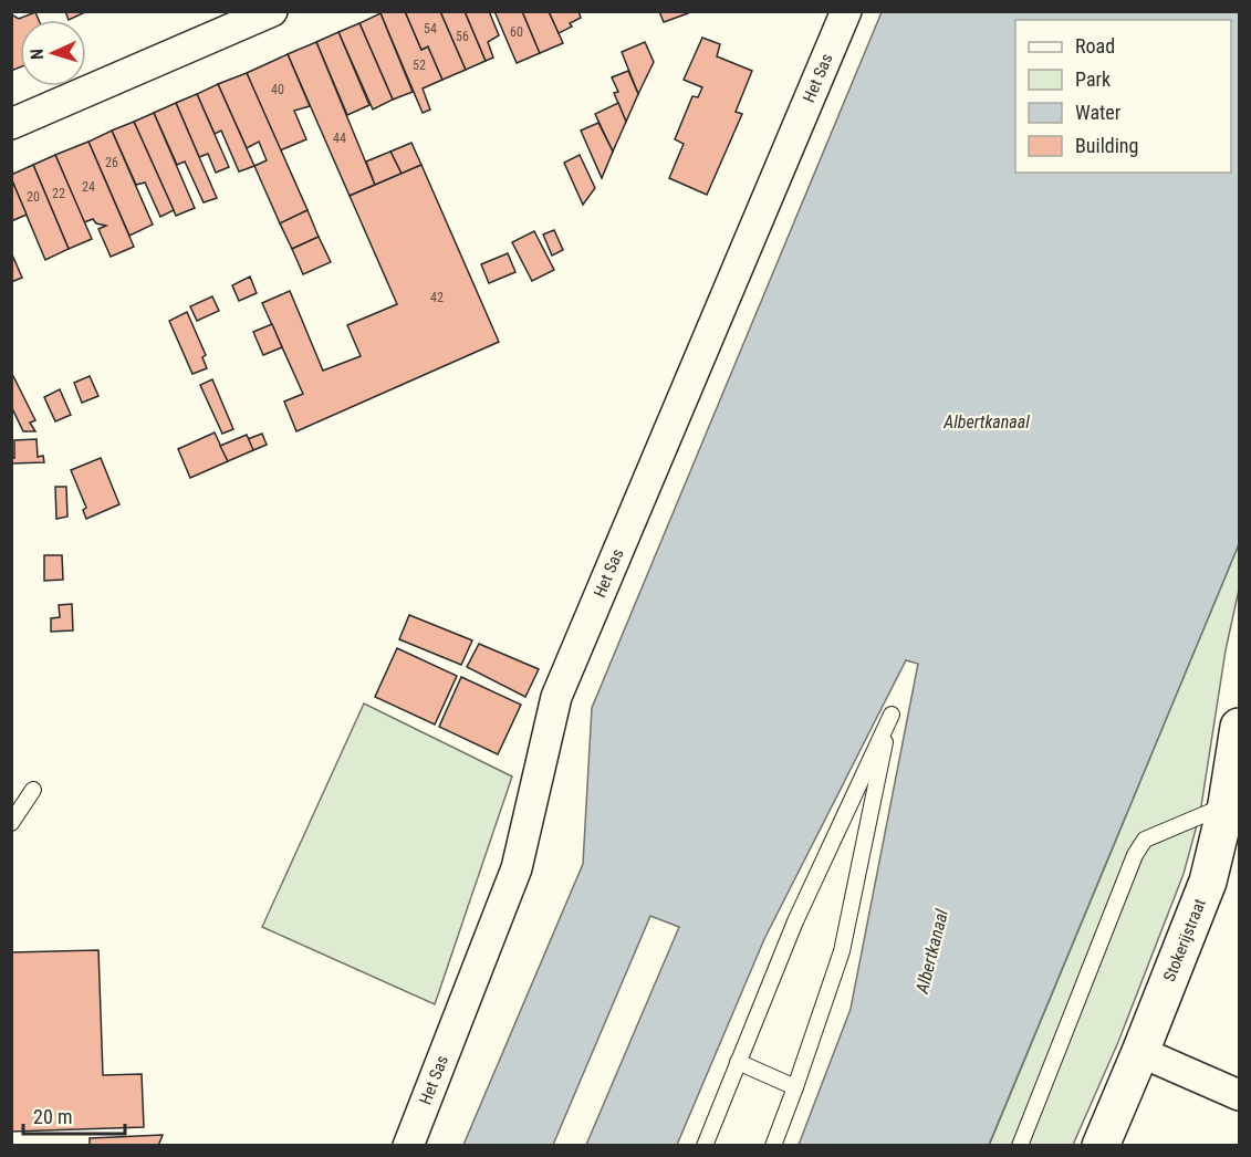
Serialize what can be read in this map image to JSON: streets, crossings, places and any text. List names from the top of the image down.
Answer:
{
  "streets": {
    "street": ["Het Sas", "Stokerijstraat"]
  },
  "water": ["Albertkanaal"],
  "house_numbers": [
    "54",
    "60",
    "56",
    "52",
    "40",
    "44",
    "26",
    "24",
    "22",
    "20",
    "42"
  ],
  "legend": [
    "Road",
    "Park",
    "Water",
    "Building"
  ],
  "scale_bar": "20 m",
  "north": "left"
}
